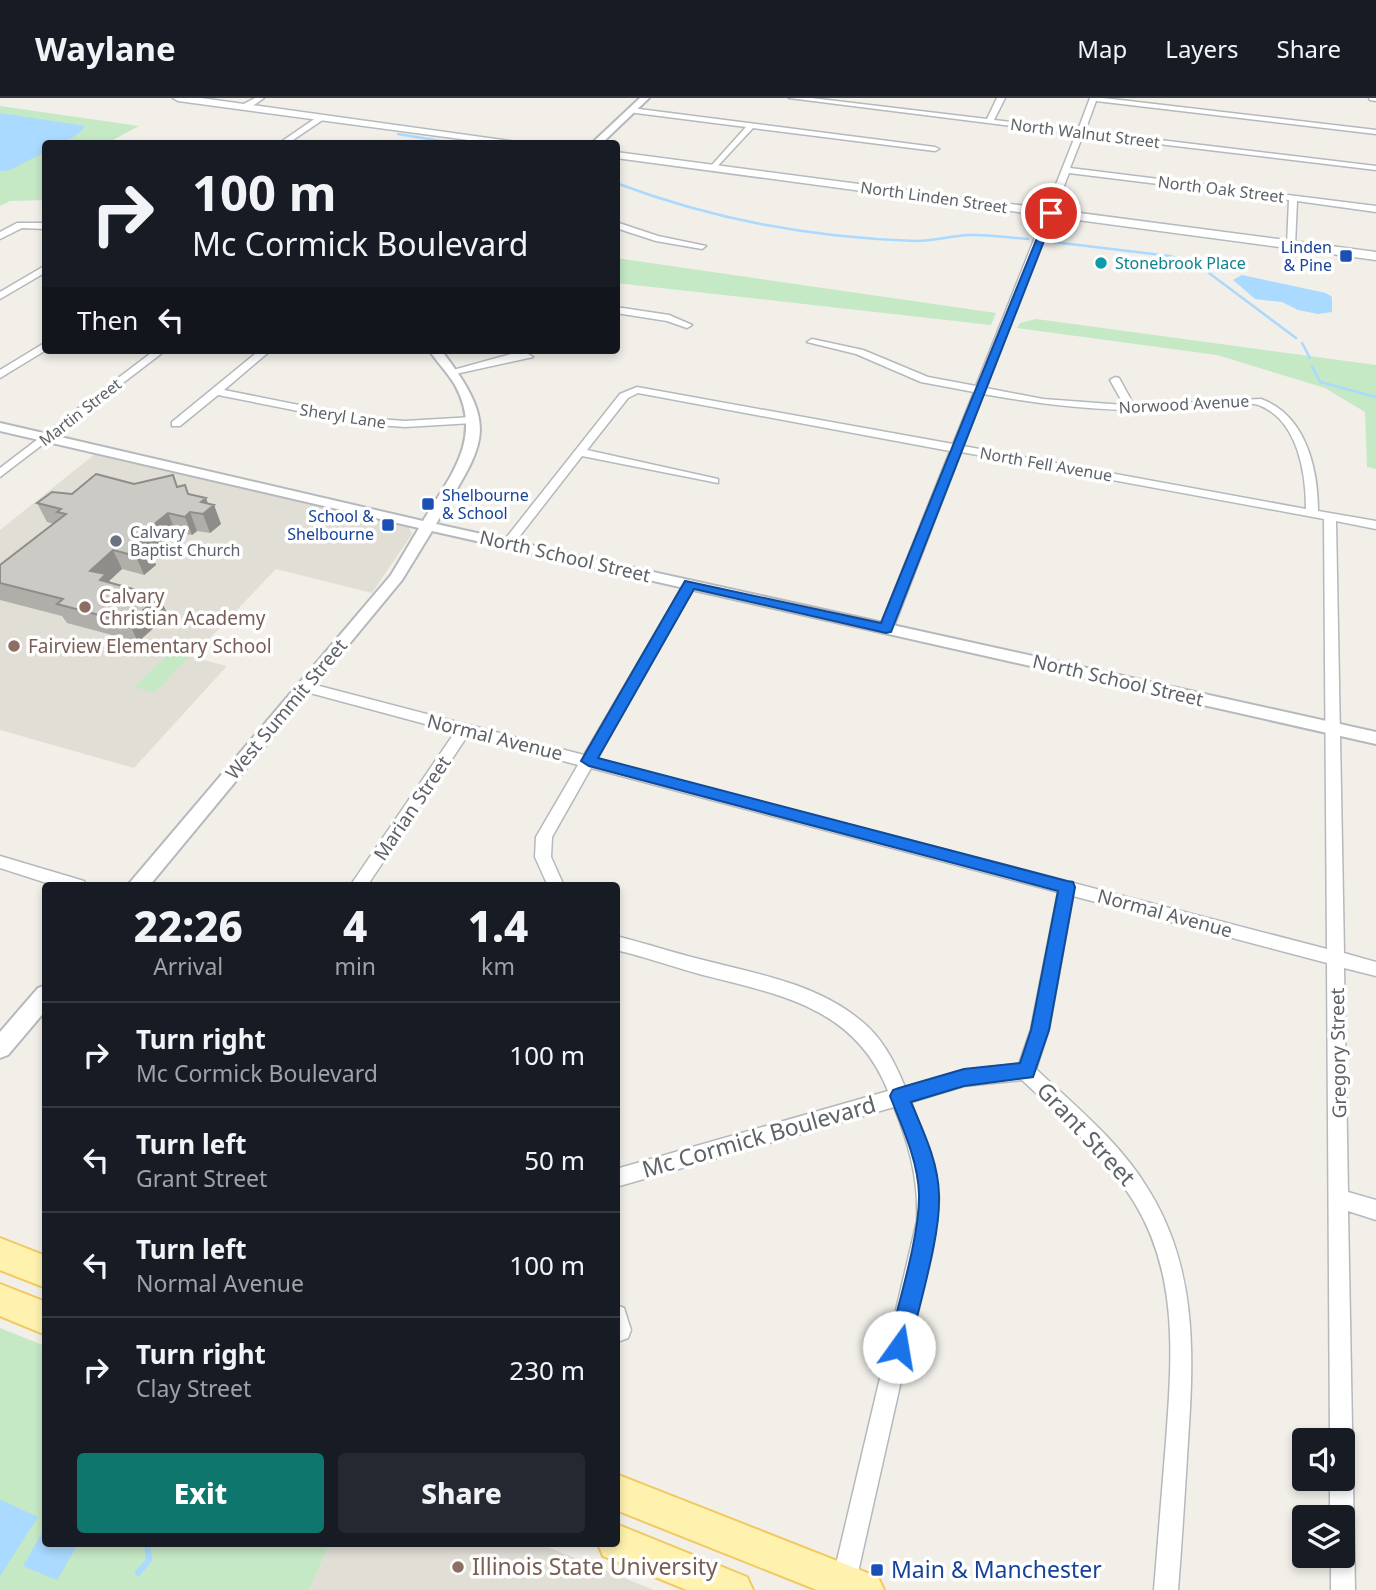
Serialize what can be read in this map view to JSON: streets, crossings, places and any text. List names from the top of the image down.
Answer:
{
  "streets": {
    "main road": ["North Linden Street"],
    "street": [
      "North Walnut Street",
      "North Oak Street",
      "Norwood Avenue",
      "Martin Street",
      "Sheryl Lane",
      "North Fell Avenue",
      "North School Street",
      "West Summit Street",
      "Normal Avenue",
      "Marian Street",
      "Gregory Street",
      "Grant Street",
      "Mc Cormick Boulevard"
    ]
  },
  "crossings": [
    ["Norwood Avenue", "North Fell Avenue"],
    ["Martin Street", "North School Street"],
    ["Sheryl Lane", "West Summit Street"],
    ["North Fell Avenue", "Gregory Street"],
    ["North School Street", "West Summit Street"],
    ["North School Street", "Gregory Street"],
    ["West Summit Street", "Normal Avenue"],
    ["Normal Avenue", "Marian Street"],
    ["Normal Avenue", "Gregory Street"],
    ["Normal Avenue", "Grant Street"],
    ["Grant Street", "Mc Cormick Boulevard"]
  ],
  "places": {
    "transit": [
      "Linden & Pine",
      "Shelbourne & School",
      "School & Shelbourne",
      "Main & Manchester"
    ],
    "other": [
      "Stonebrook Place",
      "Calvary Baptist Church",
      "Calvary Christian Academy",
      "Fairview Elementary School",
      "Illinois State University"
    ]
  },
  "page": {
    "header": "Waylane",
    "nav": ["Map", "Layers", "Share"],
    "turn": ["100 m", "Mc Cormick Boulevard"],
    "then": "Then",
    "eta": [
      "22:26",
      "Arrival",
      "4",
      "min",
      "1.4",
      "km"
    ],
    "list": [
      {
        "name": "Turn right",
        "note": "Mc Cormick Boulevard",
        "value": "100 m"
      },
      {
        "name": "Turn left",
        "note": "Grant Street",
        "value": "50 m"
      },
      {
        "name": "Turn left",
        "note": "Normal Avenue",
        "value": "100 m"
      },
      {
        "name": "Turn right",
        "note": "Clay Street",
        "value": "230 m"
      }
    ],
    "buttons": ["Exit", "Share"]
  }
}
